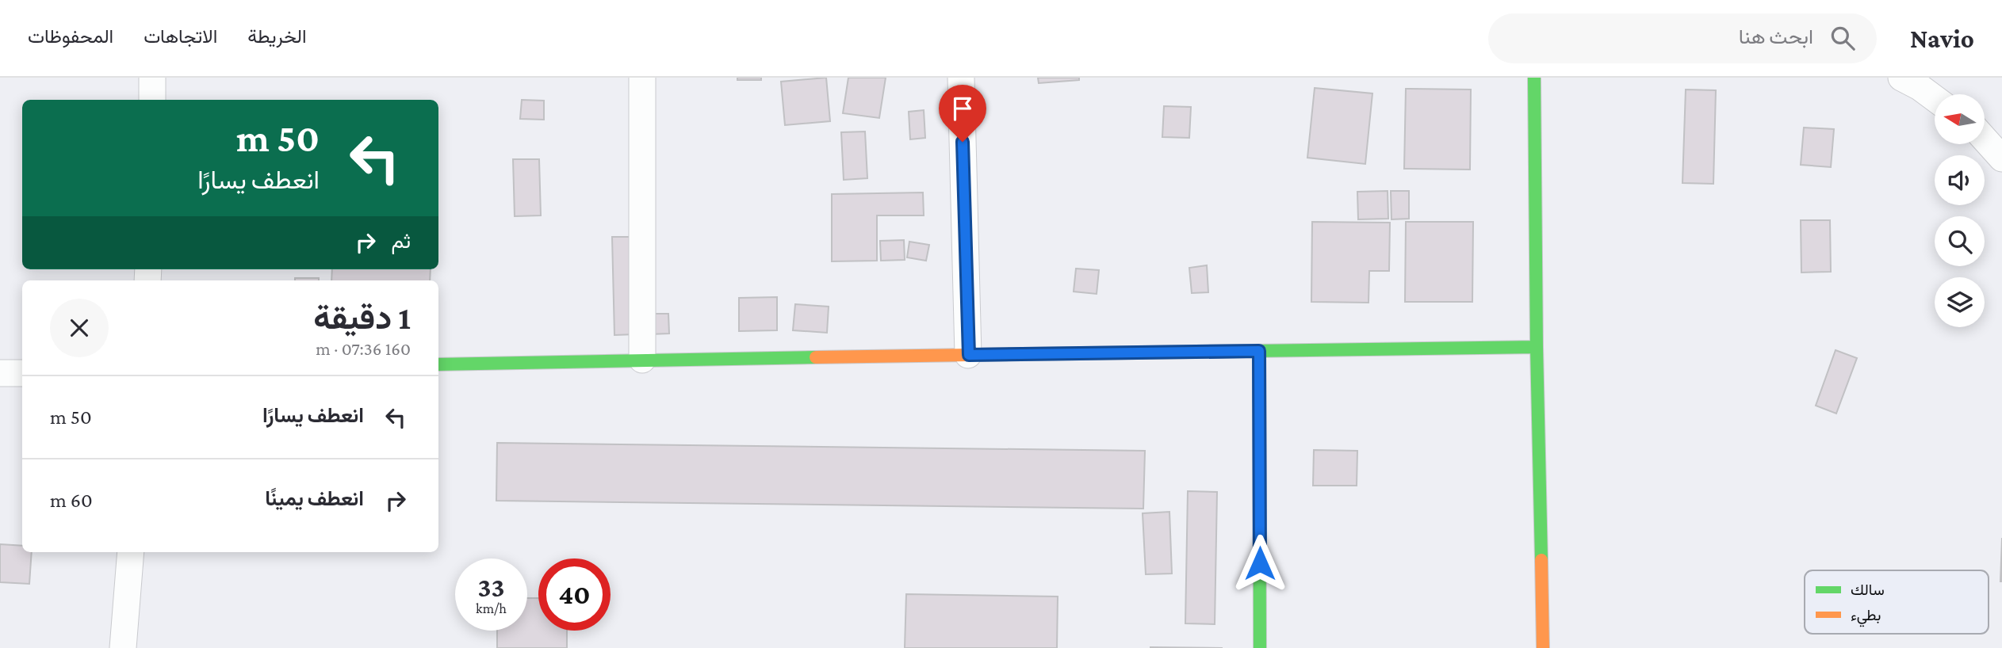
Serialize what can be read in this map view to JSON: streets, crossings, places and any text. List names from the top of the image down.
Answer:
{
  "legend": ["سالك", "بطيء"],
  "north": "left",
  "page": {
    "header": "Navio",
    "search": "ابحث هنا",
    "nav": ["الخريطة", "الاتجاهات", "المحفوظات"],
    "turn": ["50 m", "انعطف يسارًا"],
    "then": "ثم",
    "heading": ["1 دقيقة", "160 m · 07:36"],
    "list": [
      {
        "name": "انعطف يسارًا",
        "value": "50 m"
      },
      {
        "name": "انعطف يمينًا",
        "value": "60 m"
      }
    ],
    "speed": "33 km/h",
    "limit": "40"
  }
}
